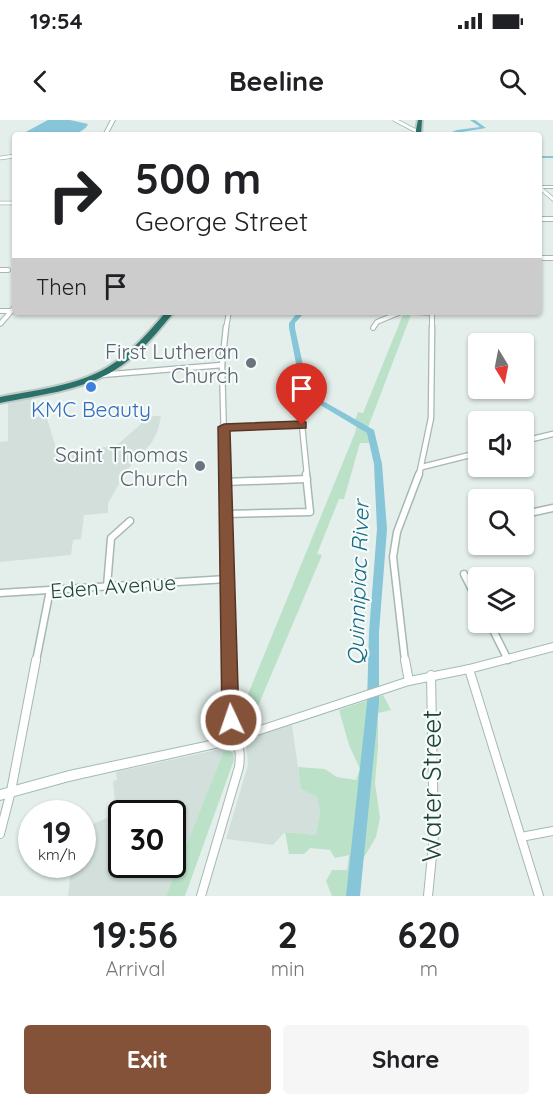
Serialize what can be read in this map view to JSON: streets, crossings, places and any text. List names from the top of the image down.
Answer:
{
  "streets": {
    "street": ["Eden Avenue", "Water Street"]
  },
  "water": ["Quinnipiac River"],
  "places": ["First Lutheran Church", "KMC Beauty", "Saint Thomas Church"],
  "north": "bottom",
  "page": {
    "status": "19:54",
    "header": "Beeline",
    "turn": ["500 m", "George Street"],
    "then": "Then",
    "speed": "19 km/h",
    "limit": "30",
    "eta": [
      "19:56",
      "Arrival",
      "2",
      "min",
      "620",
      "m"
    ],
    "buttons": ["Exit", "Share"]
  }
}
